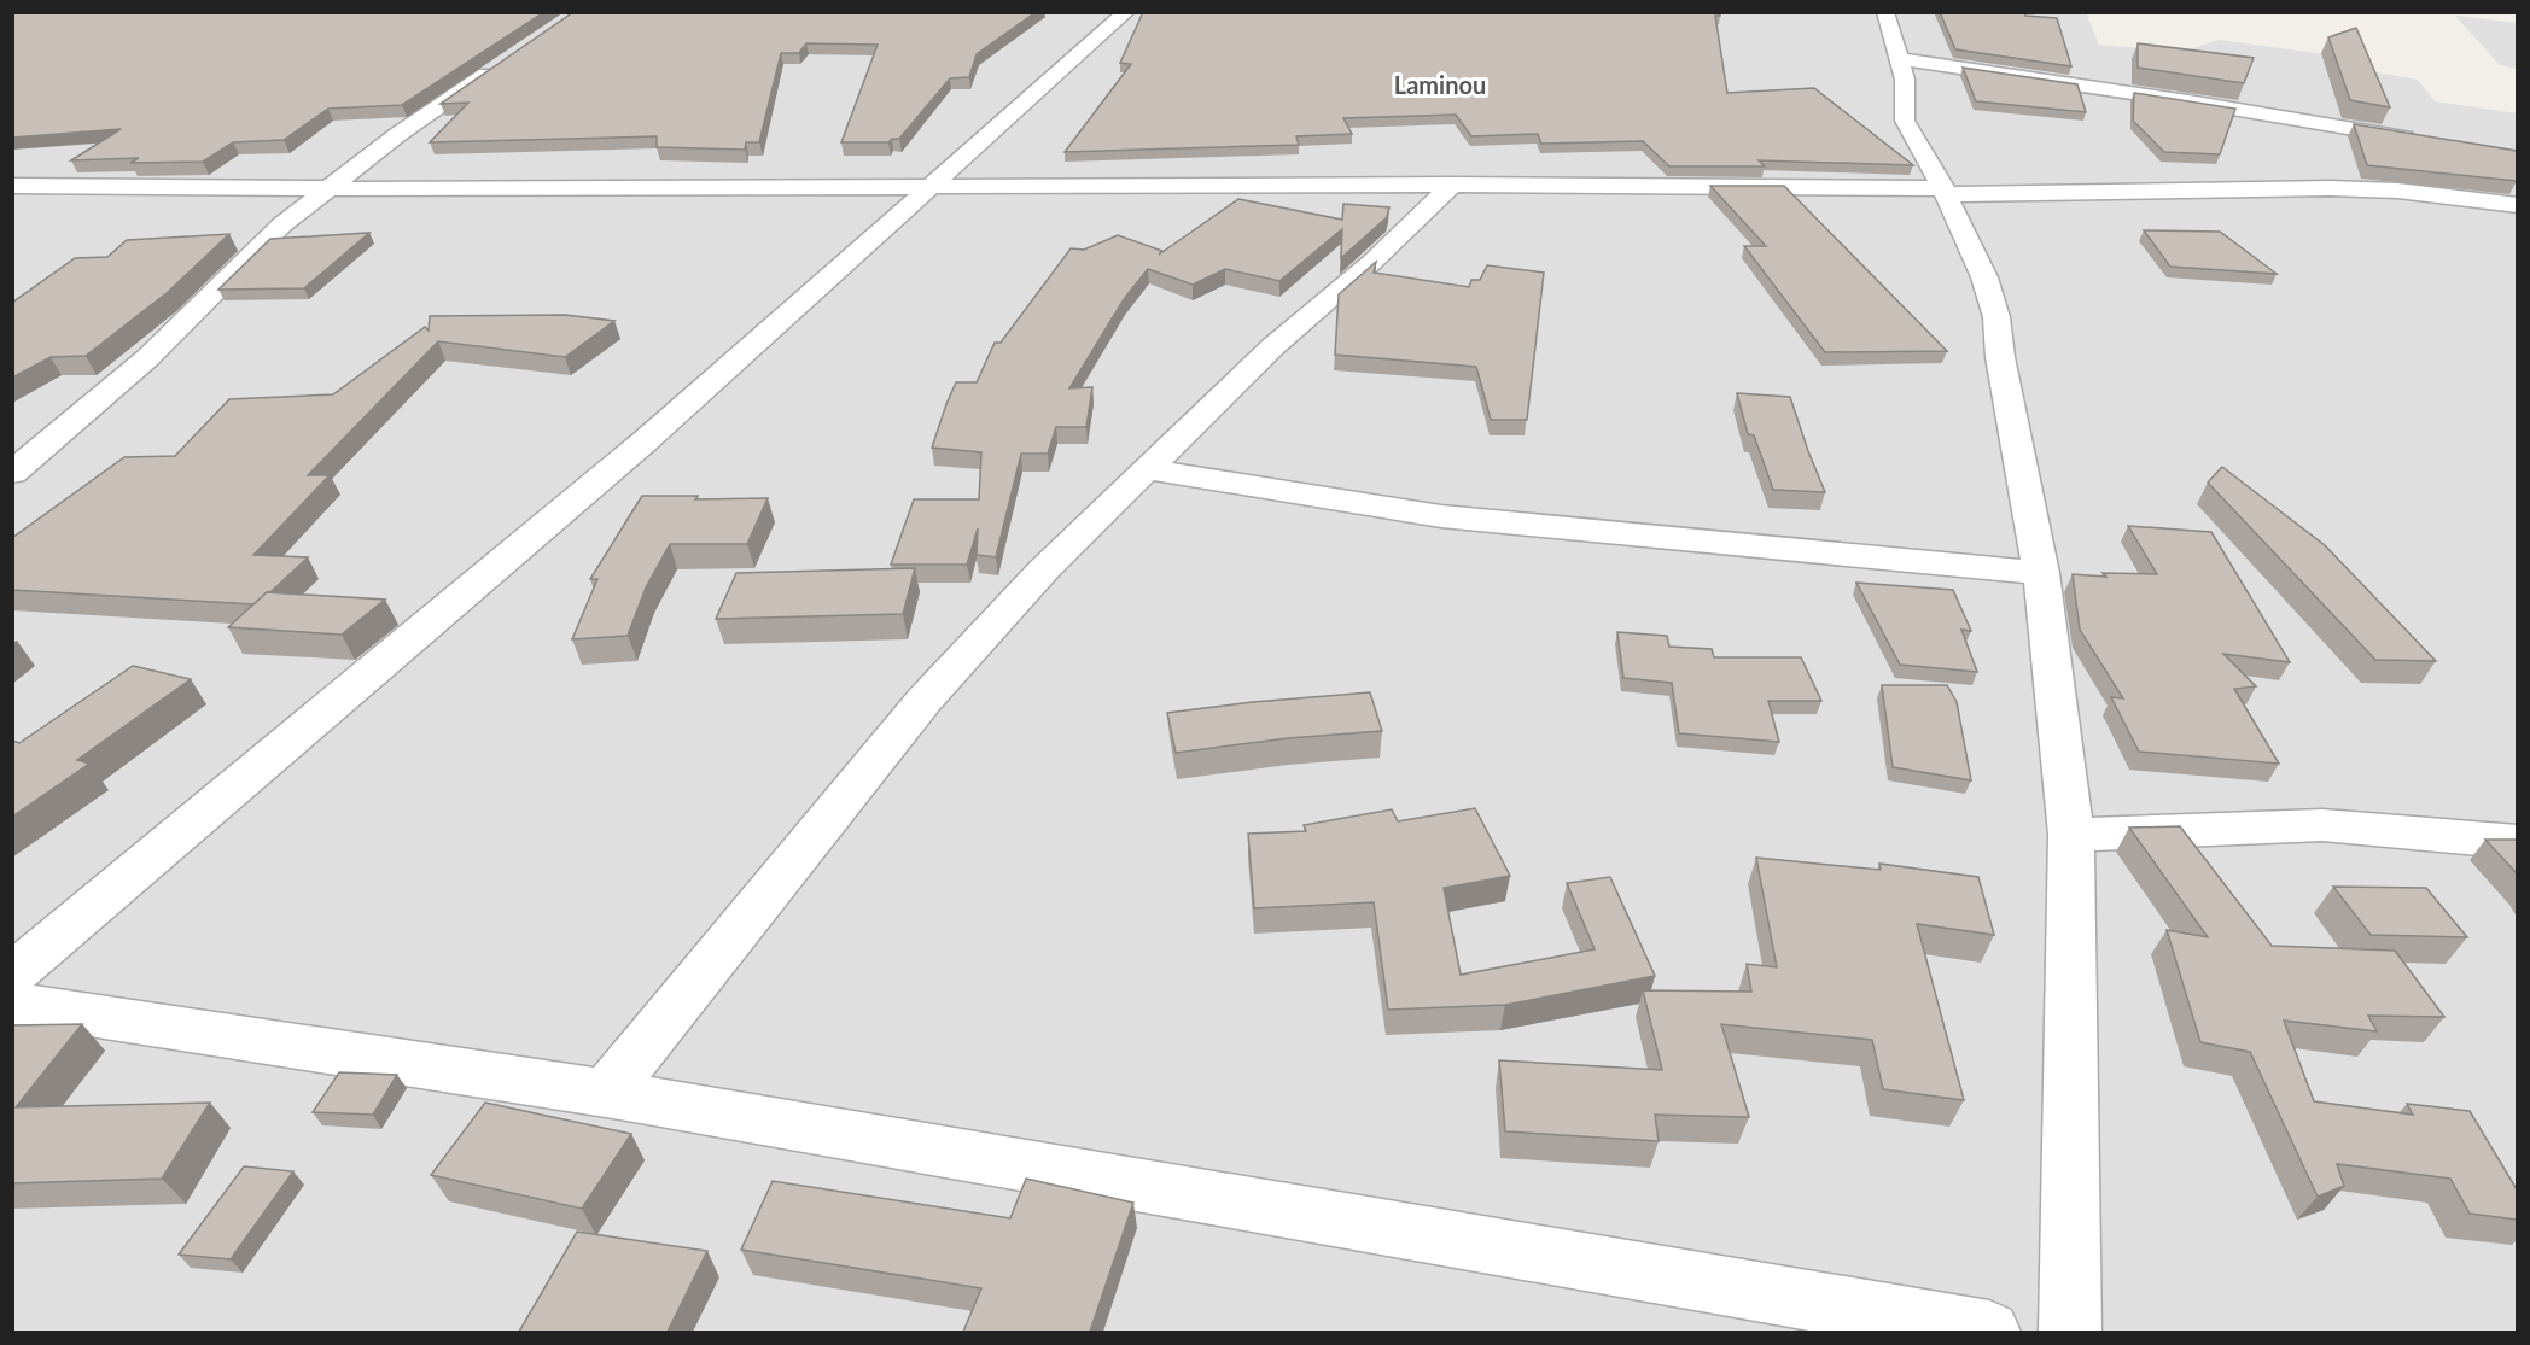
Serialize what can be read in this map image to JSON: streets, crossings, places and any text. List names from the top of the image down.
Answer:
{
  "districts": ["Laminou"]
}
